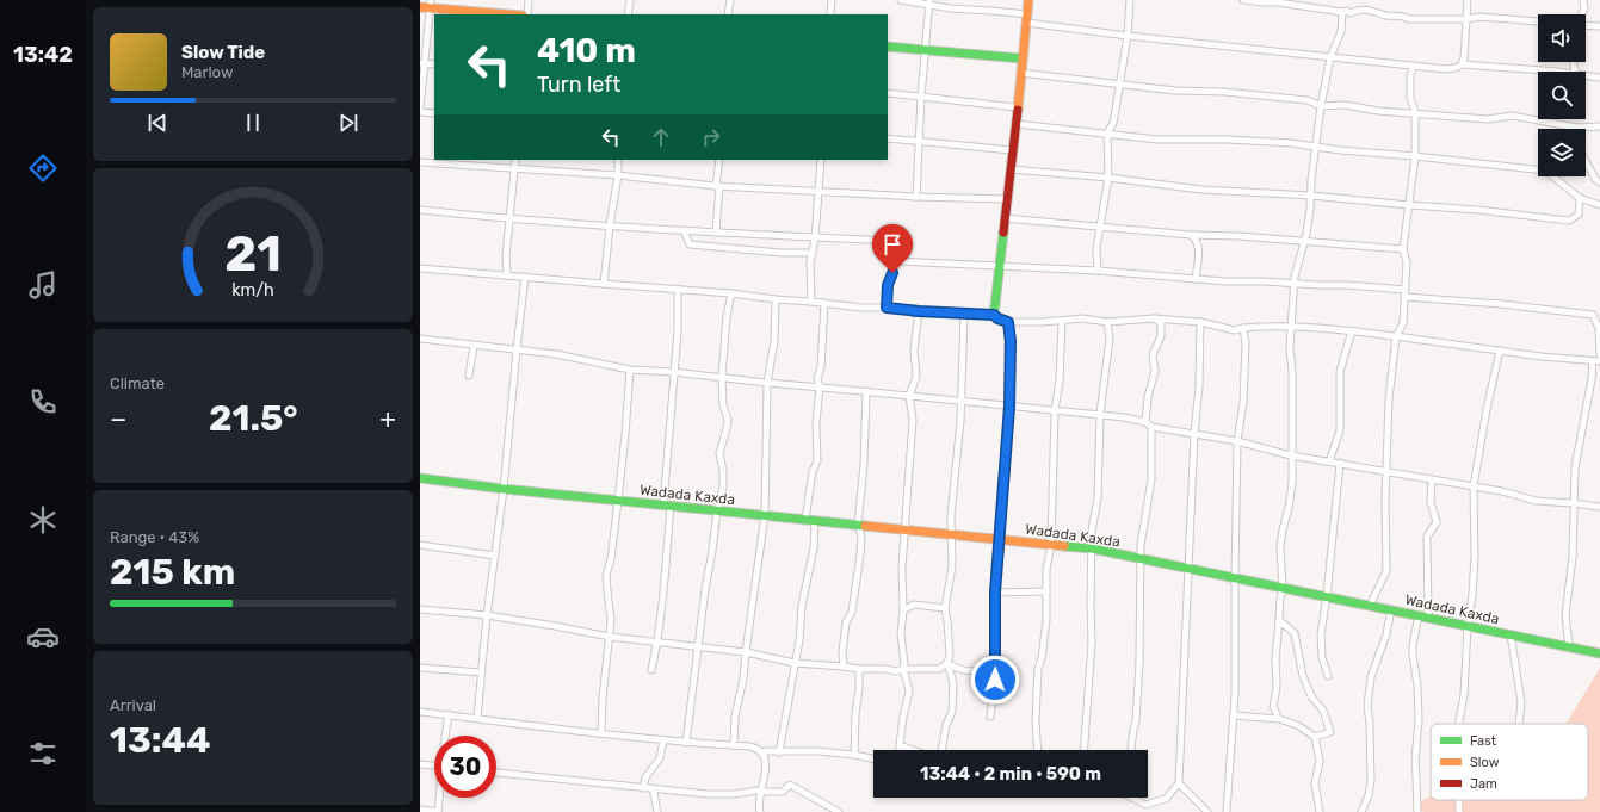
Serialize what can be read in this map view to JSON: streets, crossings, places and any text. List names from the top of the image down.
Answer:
{
  "streets": {
    "street": ["Wadada Kaxda"]
  },
  "legend": ["Fast", "Slow", "Jam"],
  "page": {
    "tabs": "13:42",
    "turn": ["410 m", "Turn left"],
    "song": ["Slow Tide", "Marlow"],
    "tile": [
      "Climate",
      ["Range · 43%", "215 km"],
      ["Arrival", "13:44"]
    ],
    "heat": ["−", "21.5°", "+"],
    "limit": "30",
    "trip": "13:44 · 2 min · 590 m",
    "gauge": ["21", "km/h"]
  }
}
